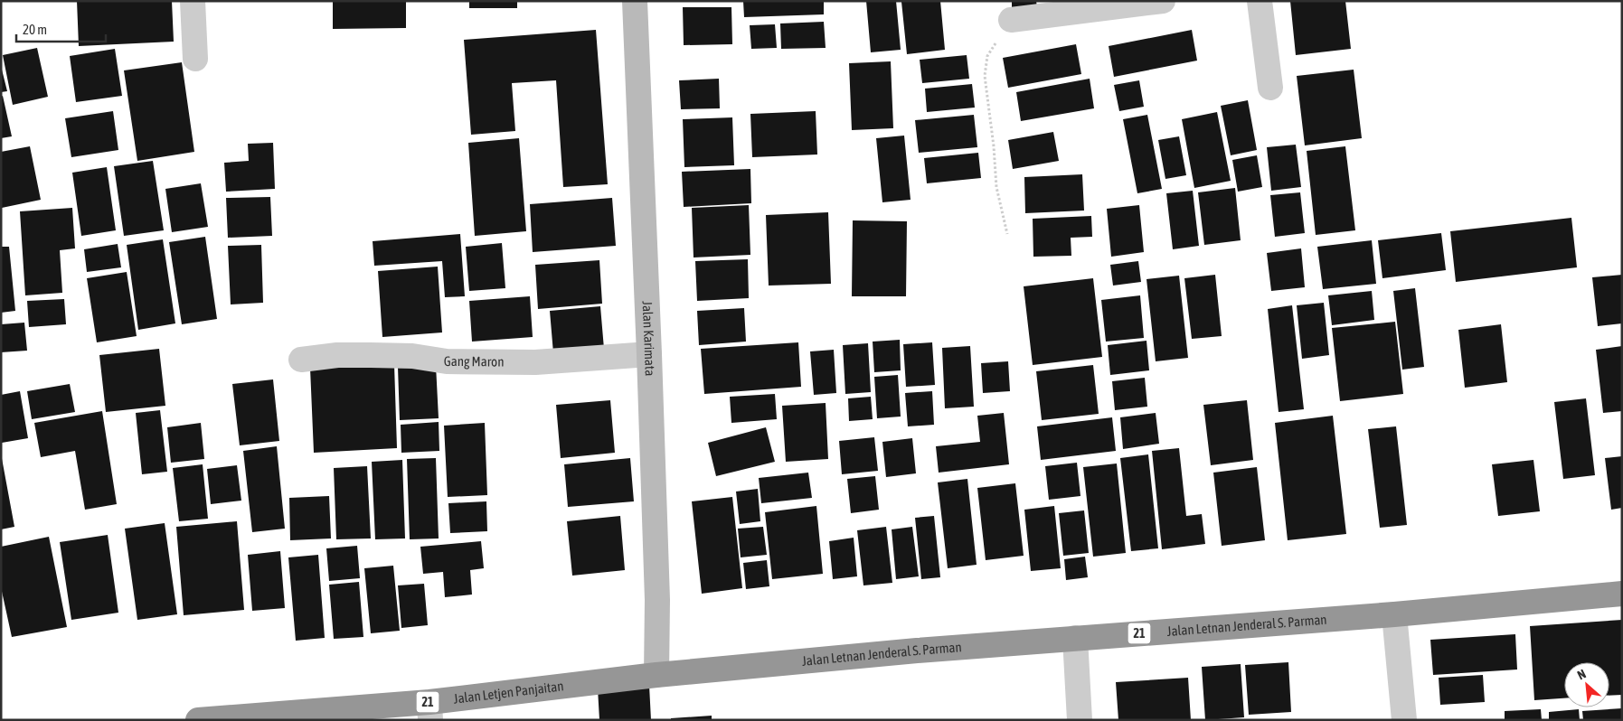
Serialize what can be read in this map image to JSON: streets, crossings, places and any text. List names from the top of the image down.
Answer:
{
  "streets": {
    "highway": ["Jalan Letnan Jenderal S. Parman", "21", "Jalan Letjen Panjaitan"],
    "main road": ["Jalan Karimata"],
    "street": ["Gang Maron"]
  },
  "crossings": [
    ["Jalan Karimata", "Gang Maron"],
    ["Jalan Karimata", "Jalan Letnan Jenderal S. Parman"],
    ["Jalan Karimata", "Jalan Letjen Panjaitan"],
    ["Jalan Letnan Jenderal S. Parman", "Jalan Letjen Panjaitan"]
  ],
  "scale_bar": "20 m",
  "north": "top left"
}
